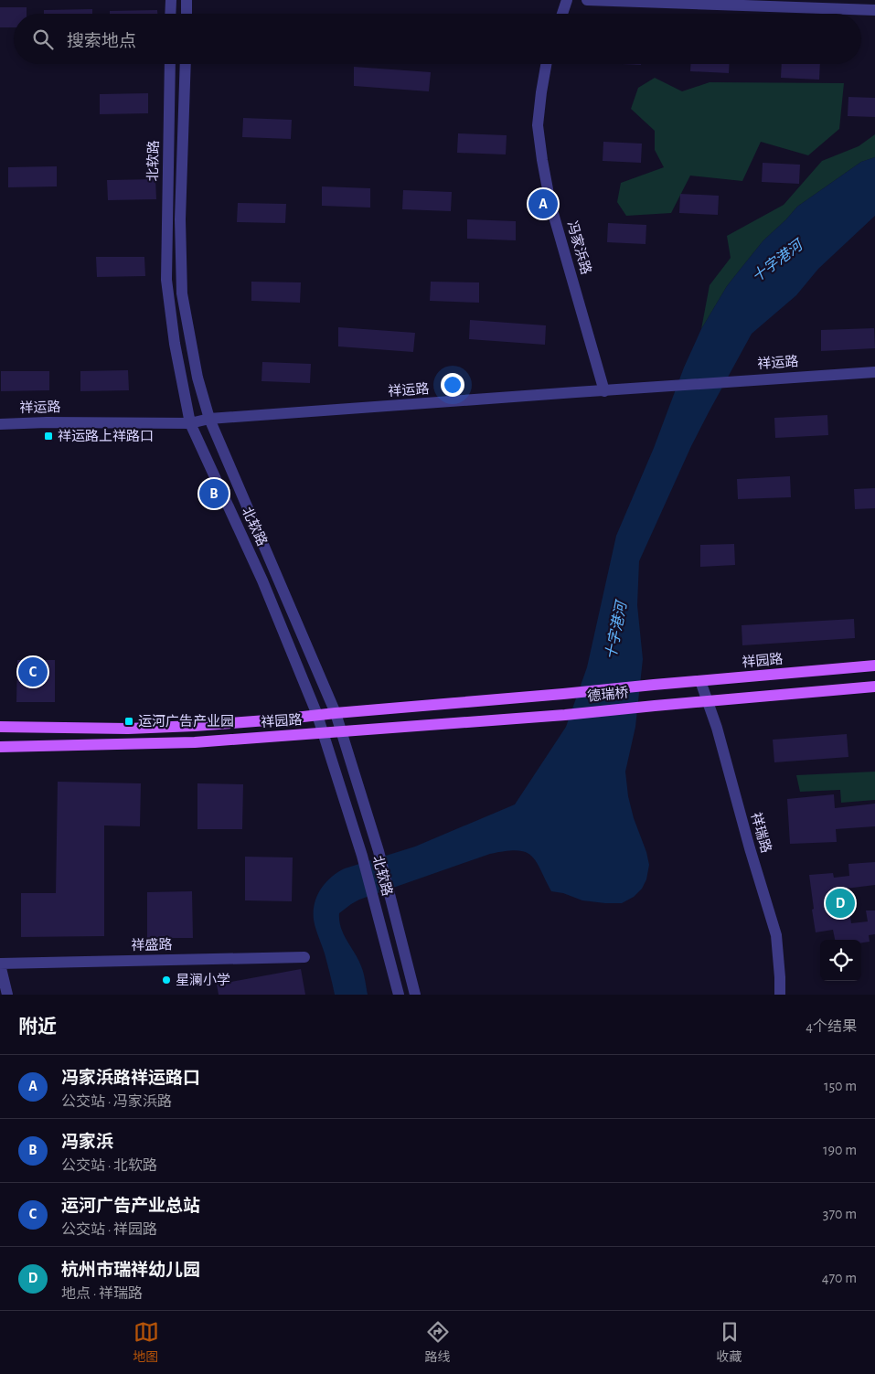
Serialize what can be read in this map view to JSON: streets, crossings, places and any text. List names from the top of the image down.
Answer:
{
  "streets": {
    "main road": ["祥园路", "德瑞桥"],
    "street": [
      "北软路",
      "冯家浜路",
      "祥运路",
      "祥瑞路",
      "祥盛路"
    ]
  },
  "crossings": [
    ["北软路", "祥运路"],
    ["北软路", "祥园路"],
    ["冯家浜路", "祥运路"],
    ["祥园路", "德瑞桥"],
    ["祥园路", "祥瑞路"],
    ["德瑞桥", "祥瑞路"]
  ],
  "water": ["十字港河"],
  "places": {
    "transit": ["祥运路上祥路口", "运河广告产业园"],
    "other": ["星澜小学"]
  },
  "page": {
    "search": "搜索地点",
    "pins": [
      "A",
      "B",
      "C",
      "D"
    ],
    "heading": ["附近", "4个结果"],
    "list": [
      {
        "mark": "A",
        "name": "冯家浜路祥运路口",
        "note": "公交站 · 冯家浜路",
        "value": "150 m"
      },
      {
        "mark": "B",
        "name": "冯家浜",
        "note": "公交站 · 北软路",
        "value": "190 m"
      },
      {
        "mark": "C",
        "name": "运河广告产业总站",
        "note": "公交站 · 祥园路",
        "value": "370 m"
      },
      {
        "mark": "D",
        "name": "杭州市瑞祥幼儿园",
        "note": "地点 · 祥瑞路",
        "value": "470 m"
      }
    ],
    "nav": ["地图", "路线", "收藏"]
  }
}
